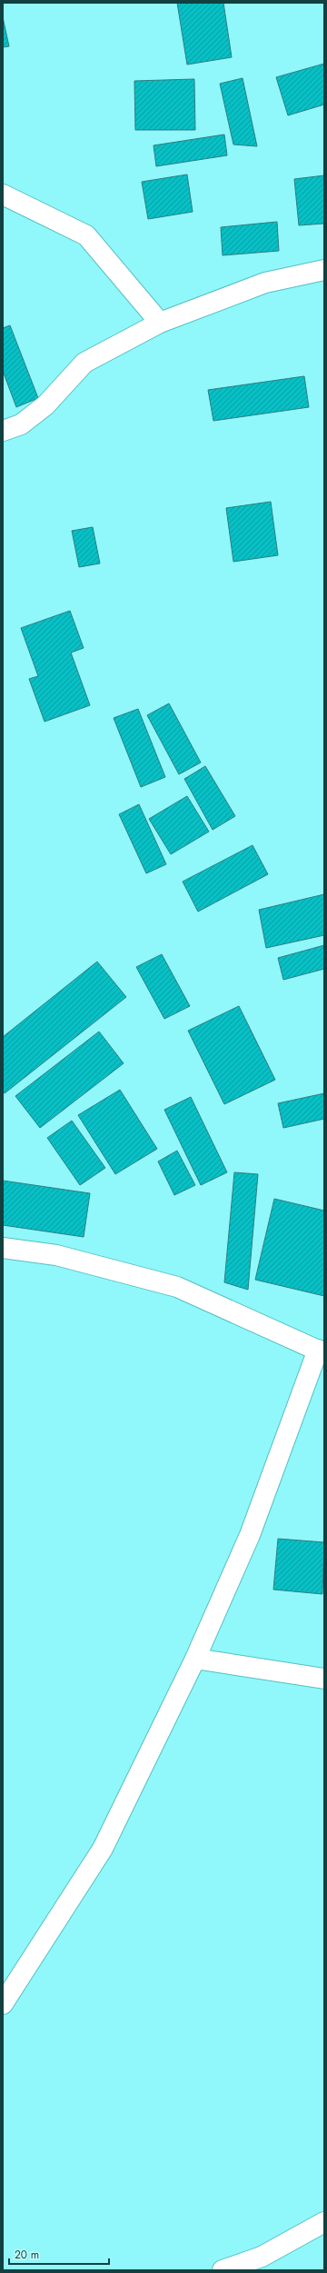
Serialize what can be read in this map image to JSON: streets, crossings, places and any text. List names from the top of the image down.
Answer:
{
  "scale_bar": "20 m"
}
